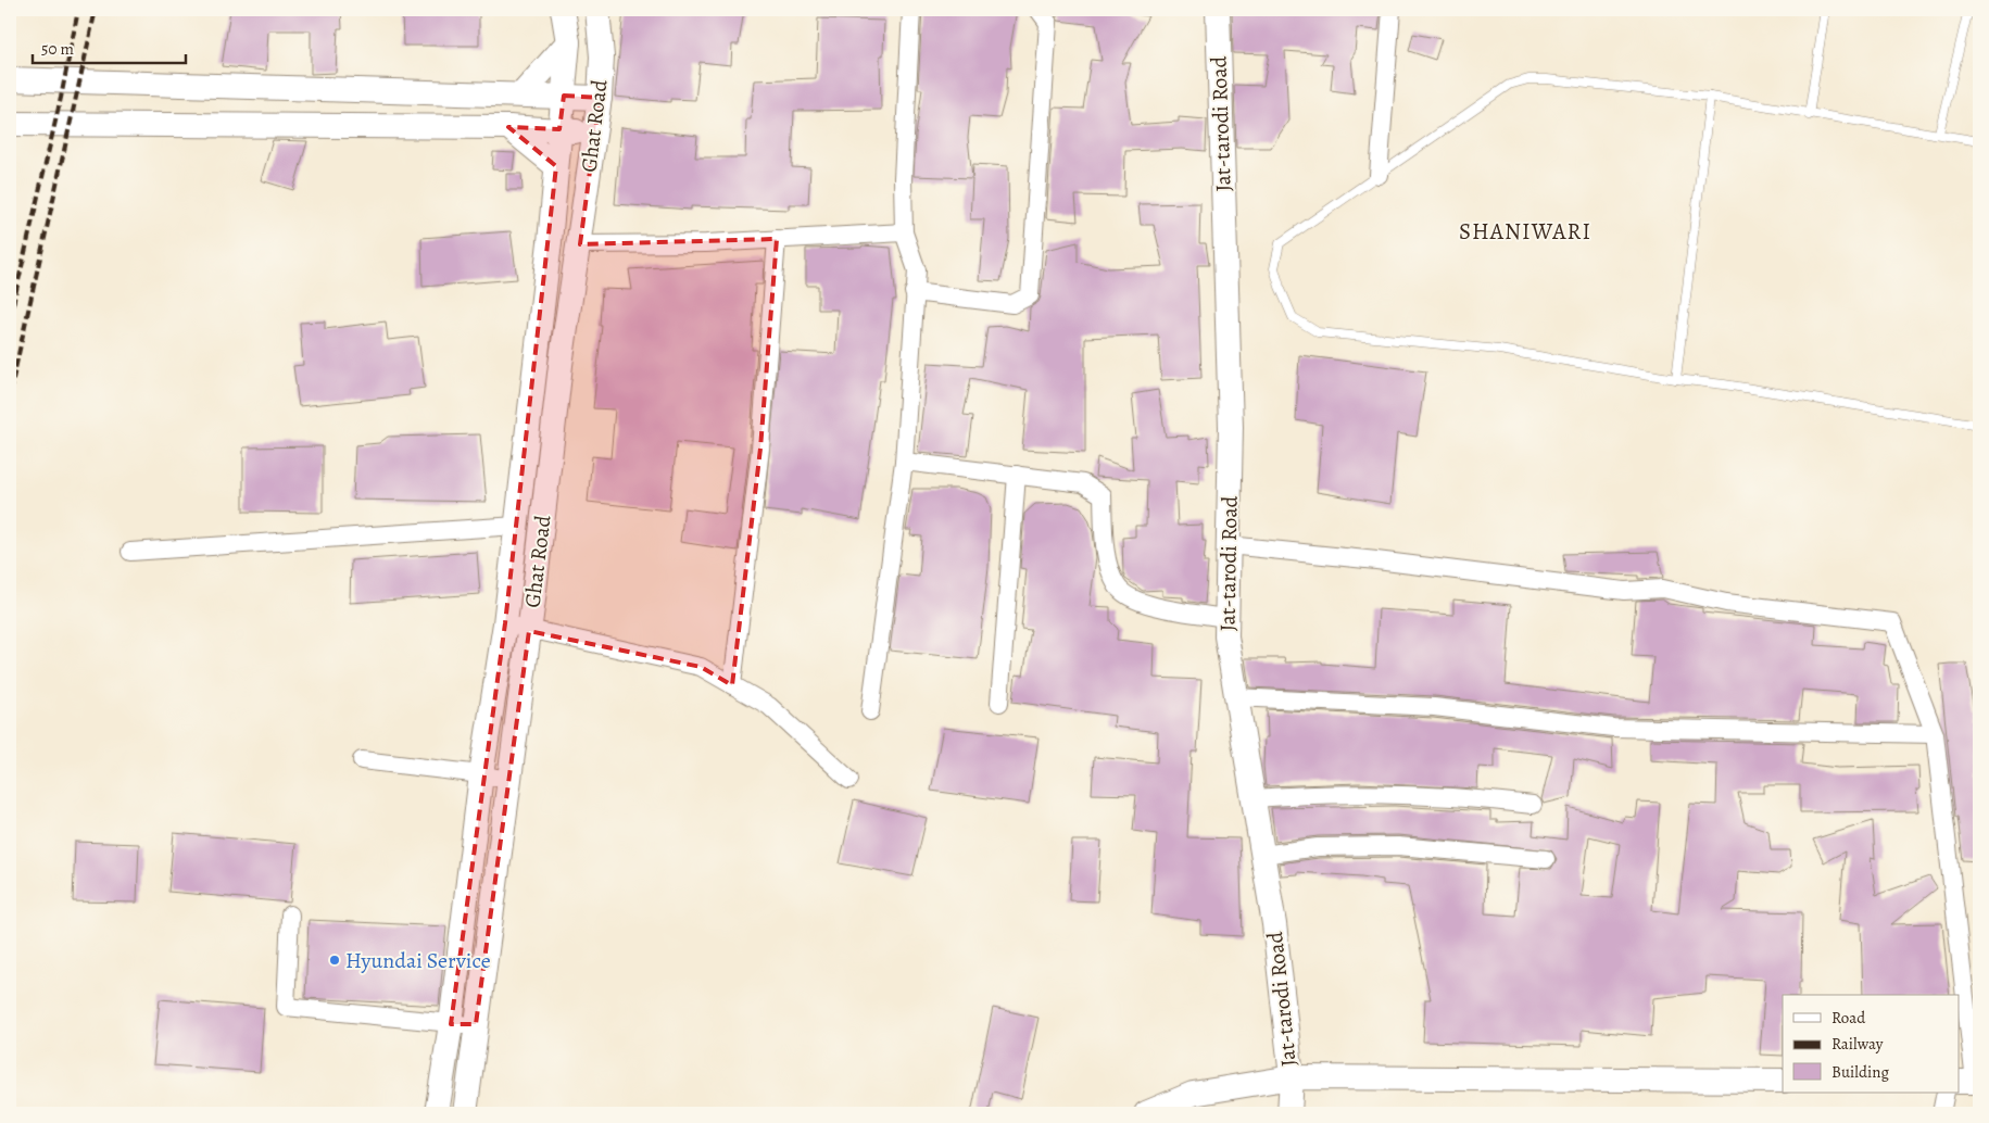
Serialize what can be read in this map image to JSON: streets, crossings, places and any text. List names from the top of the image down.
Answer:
{
  "streets": {
    "main road": ["Jat-tarodi Road", "Ghat Road"]
  },
  "districts": ["SHANIWARI"],
  "places": ["Hyundai Service"],
  "legend": ["Road", "Railway", "Building"],
  "scale_bar": "50 m"
}
